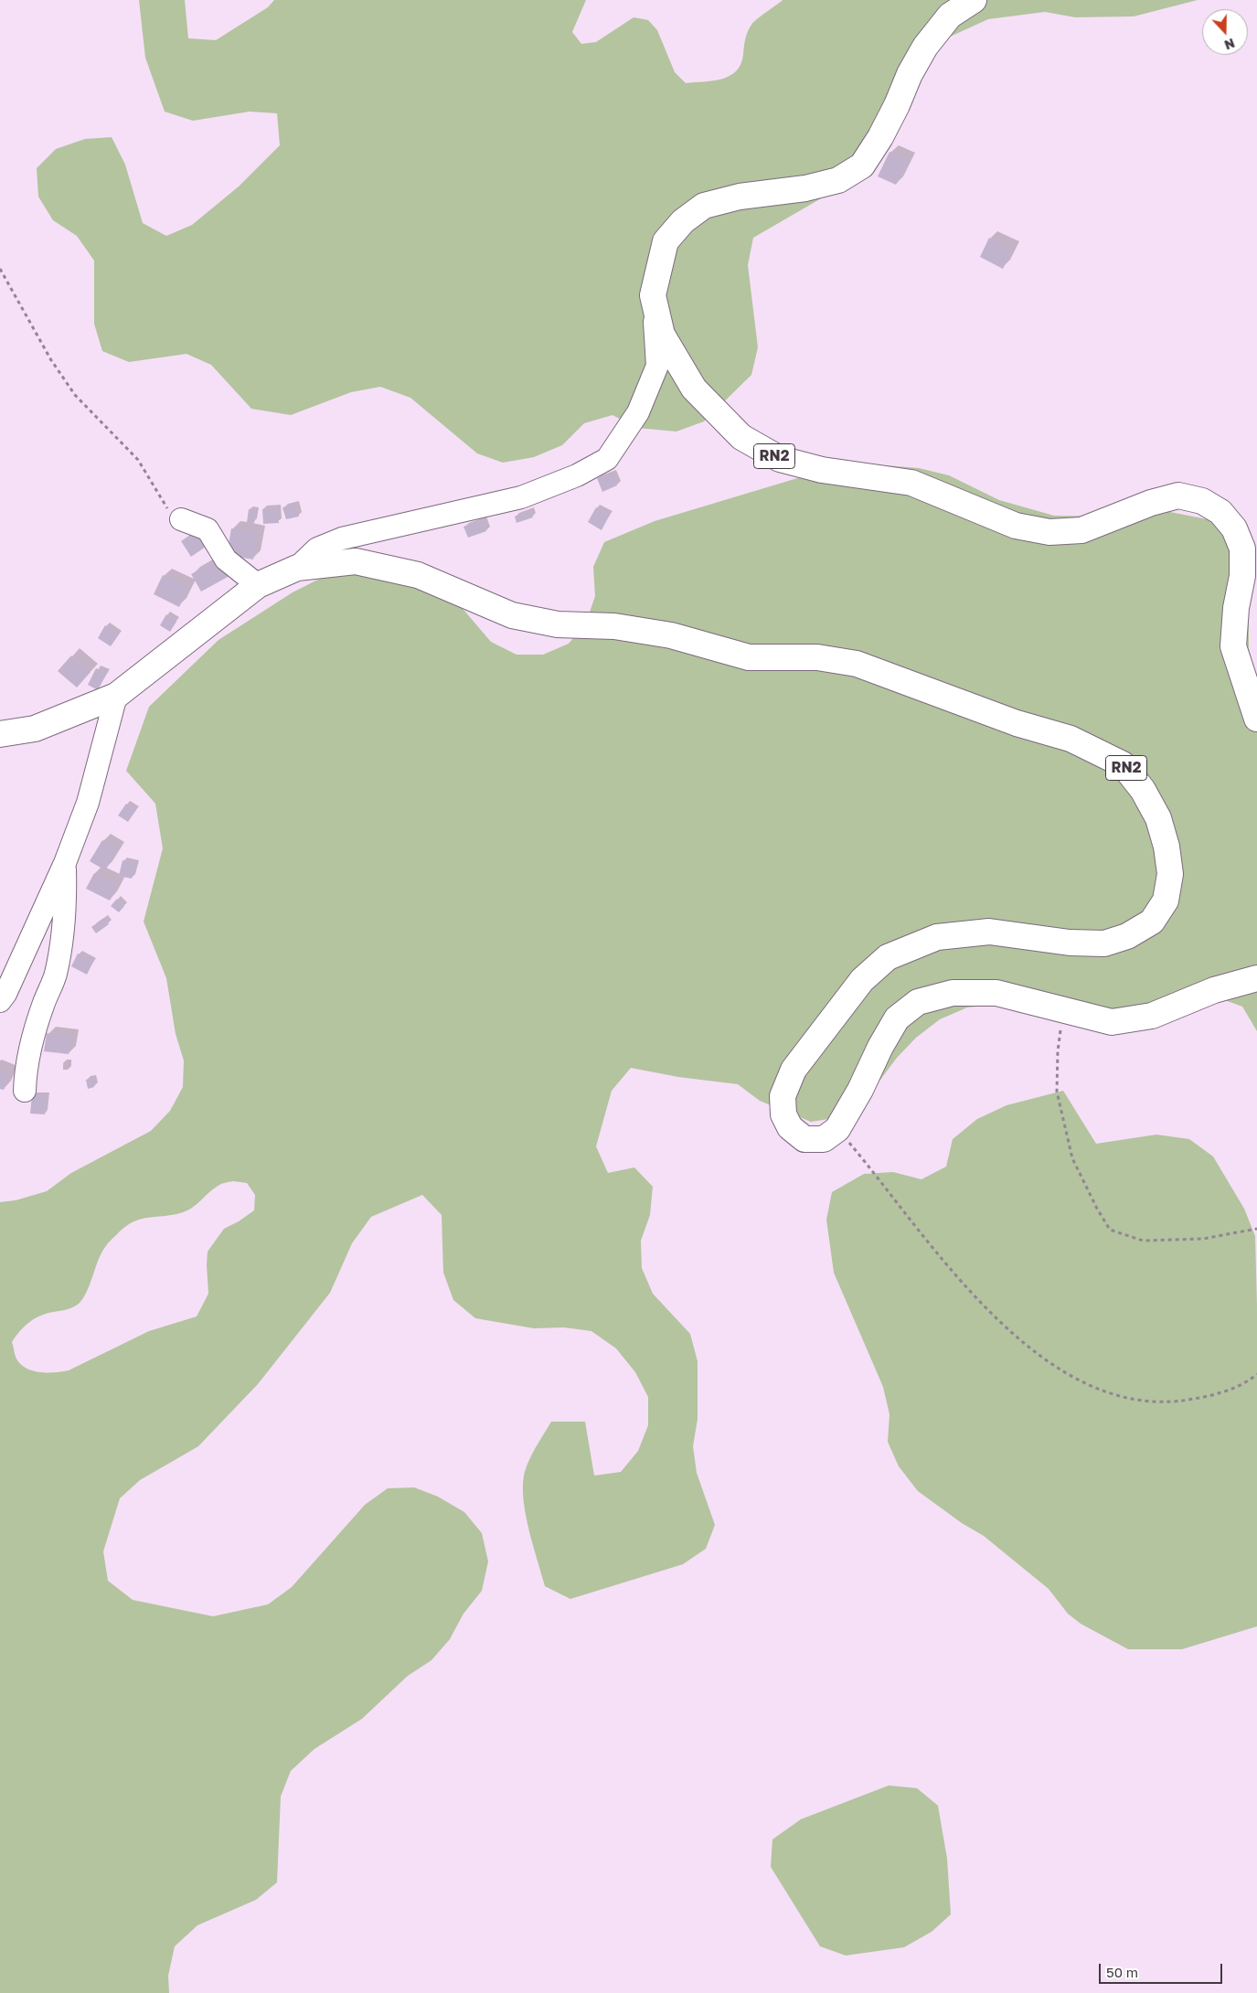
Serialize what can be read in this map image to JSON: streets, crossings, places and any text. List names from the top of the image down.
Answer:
{
  "streets": {
    "highway": ["RN2"]
  },
  "scale_bar": "50 m",
  "north": "bottom"
}
